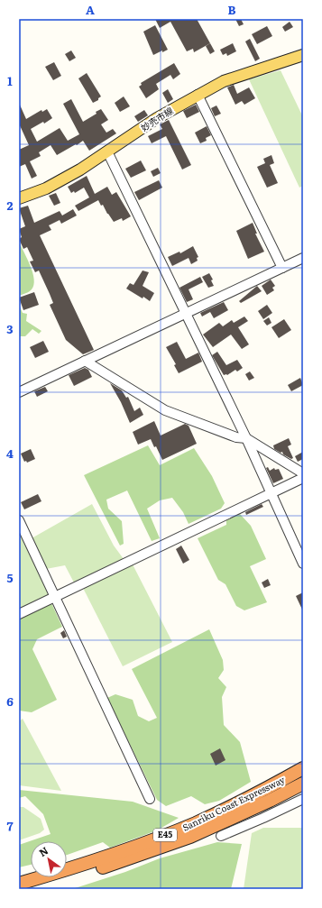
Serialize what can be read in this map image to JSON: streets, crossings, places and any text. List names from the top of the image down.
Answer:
{
  "streets": {
    "highway": ["Sanriku Coast Expressway", "E45"],
    "main road": ["妙売市線"]
  },
  "north": "top left",
  "grid": {
    "columns": ["A", "B"],
    "rows": [
      "1",
      "2",
      "3",
      "4",
      "5",
      "6",
      "7"
    ]
  }
}
